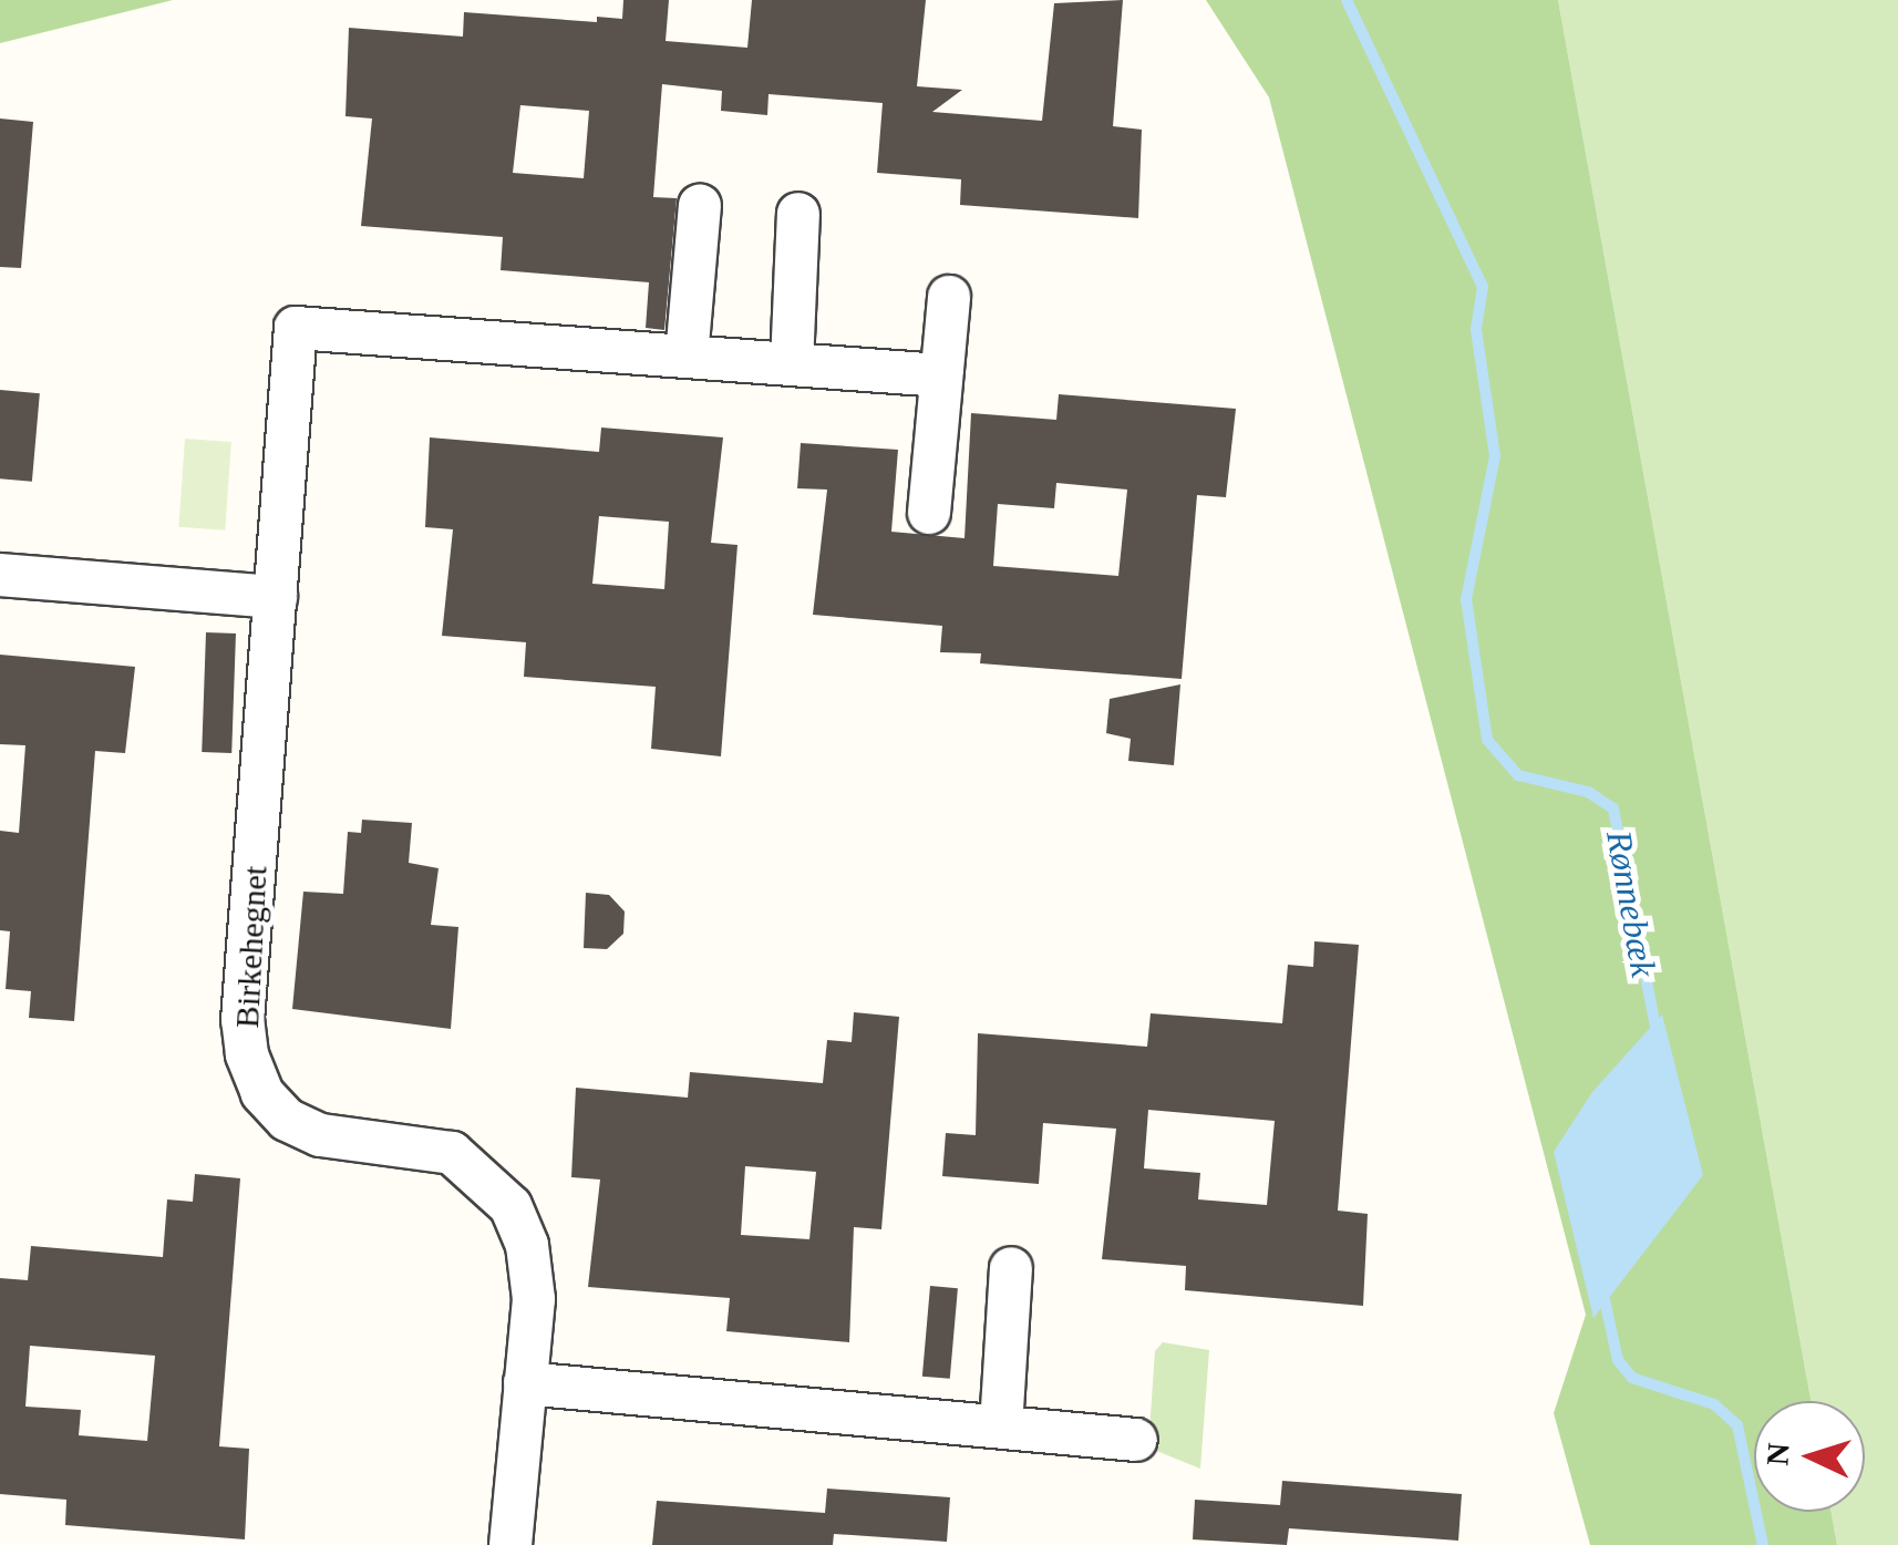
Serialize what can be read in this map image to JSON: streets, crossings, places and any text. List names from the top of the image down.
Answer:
{
  "streets": {
    "street": ["Birkehegnet"]
  },
  "water": ["Rønnebæk"],
  "north": "left"
}
